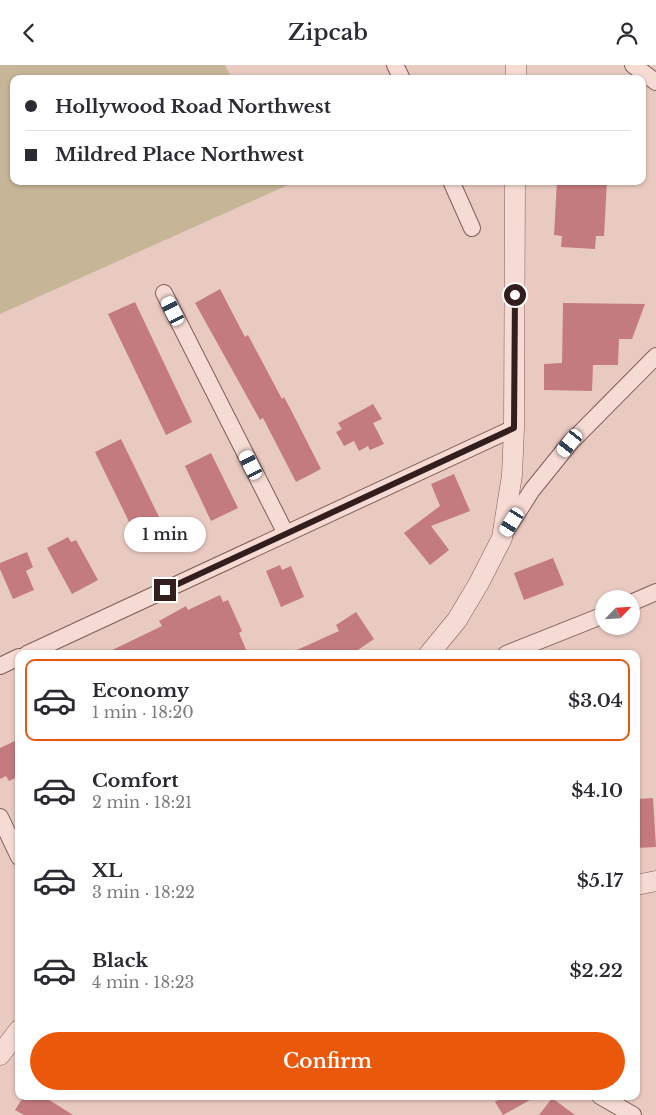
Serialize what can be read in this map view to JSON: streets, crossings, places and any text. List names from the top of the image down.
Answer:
{
  "north": "top right",
  "page": {
    "header": "Zipcab",
    "banner": ["Hollywood Road Northwest", "Mildred Place Northwest"],
    "bubble": "1 min",
    "list": [
      {
        "name": "Economy",
        "note": "1 min · 18:20",
        "value": "$3.04"
      },
      {
        "name": "Comfort",
        "note": "2 min · 18:21",
        "value": "$4.10"
      },
      {
        "name": "XL",
        "note": "3 min · 18:22",
        "value": "$5.17"
      },
      {
        "name": "Black",
        "note": "4 min · 18:23",
        "value": "$2.22"
      }
    ],
    "buttons": "Confirm"
  }
}
